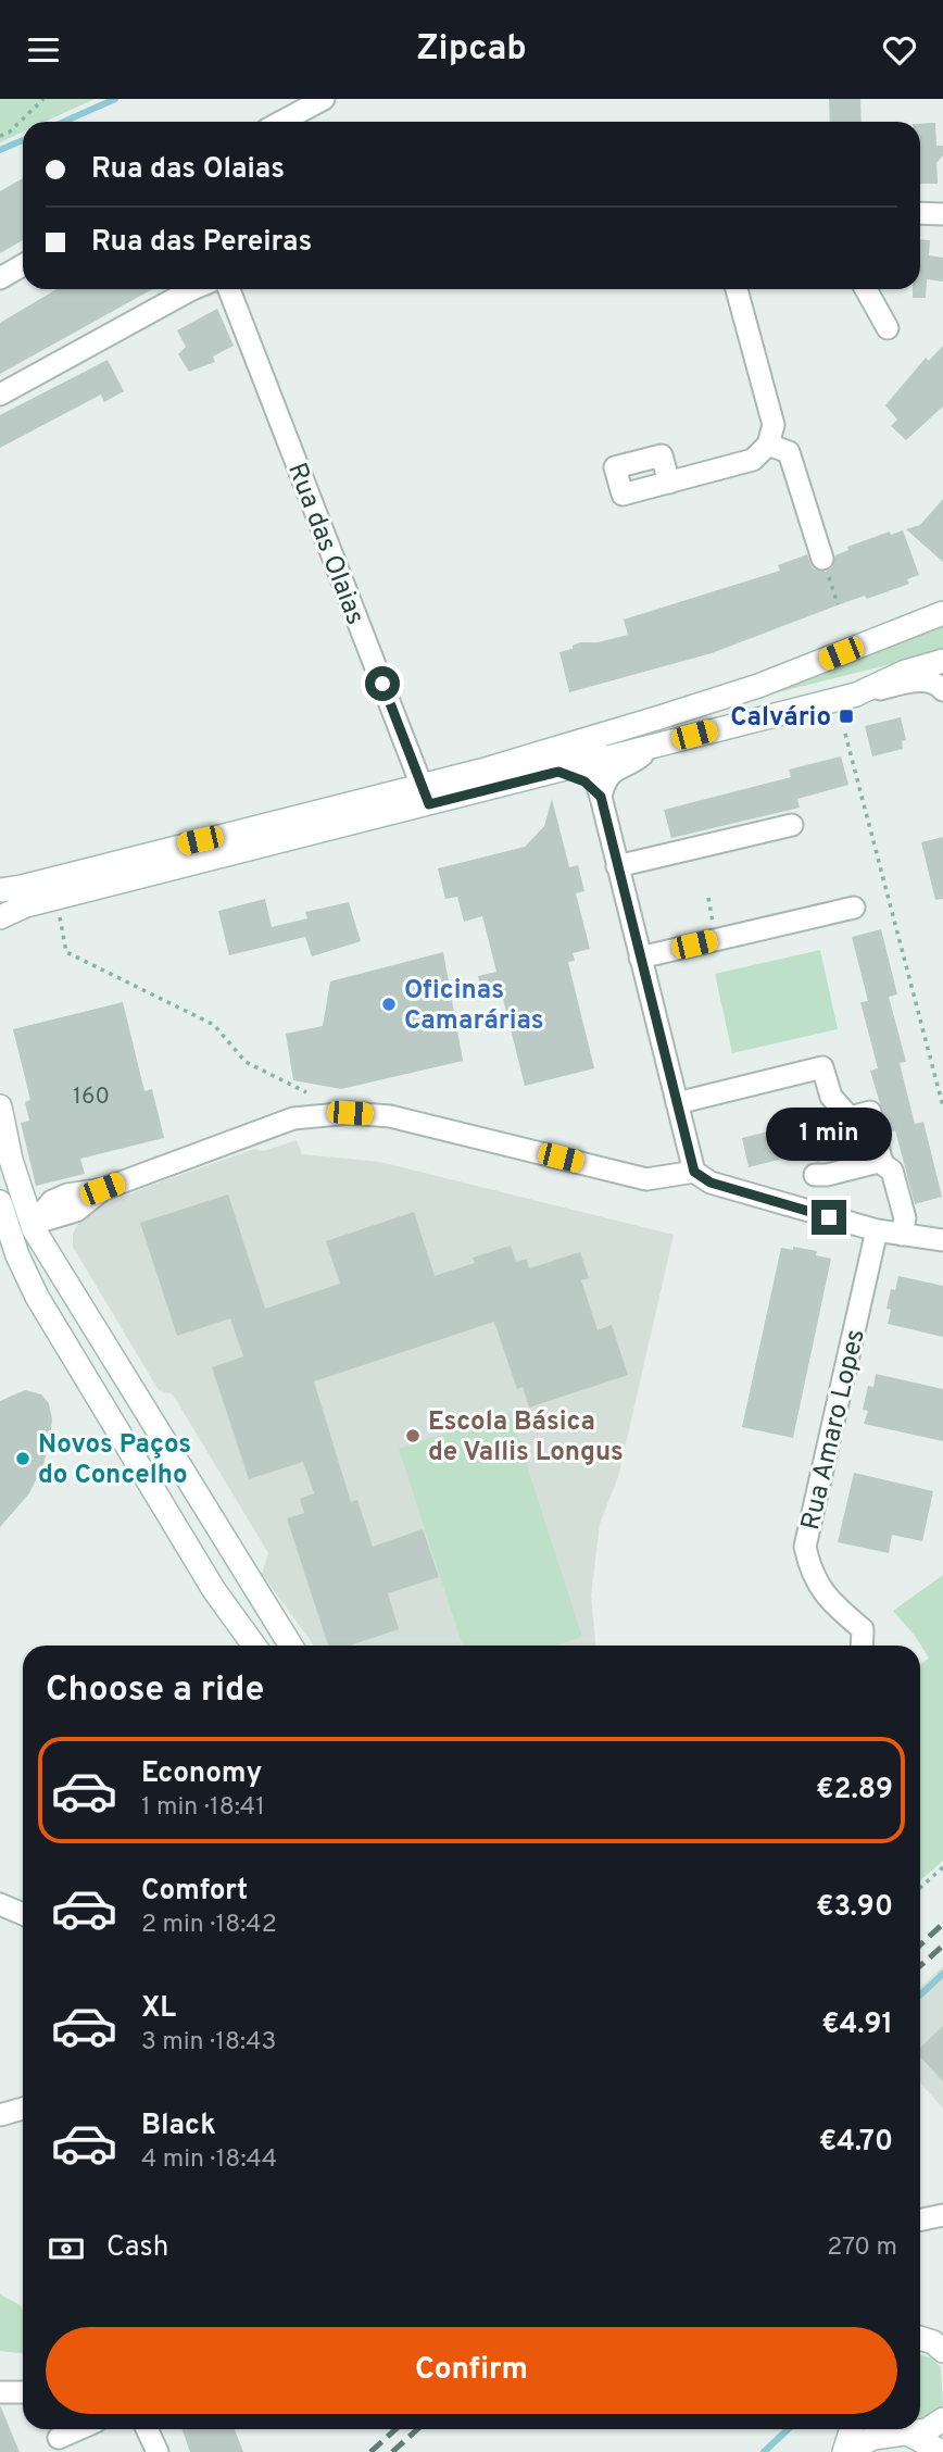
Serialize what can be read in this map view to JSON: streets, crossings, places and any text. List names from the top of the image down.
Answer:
{
  "streets": {
    "street": ["Rua das Olaias", "Rua Amaro Lopes"]
  },
  "places": {
    "transit": ["Calvário"],
    "other": ["Oficinas Camarárias", "Escola Básica de Vallis Longus", "Novos Paços do Concelho"]
  },
  "house_numbers": ["160"],
  "page": {
    "header": "Zipcab",
    "banner": ["Rua das Olaias", "Rua das Pereiras"],
    "bubble": "1 min",
    "heading": "Choose a ride",
    "list": [
      {
        "name": "Economy",
        "note": "1 min · 18:41",
        "value": "€2.89"
      },
      {
        "name": "Comfort",
        "note": "2 min · 18:42",
        "value": "€3.90"
      },
      {
        "name": "XL",
        "note": "3 min · 18:43",
        "value": "€4.91"
      },
      {
        "name": "Black",
        "note": "4 min · 18:44",
        "value": "€4.70"
      }
    ],
    "pay": ["Cash", "270 m"],
    "buttons": "Confirm"
  }
}
